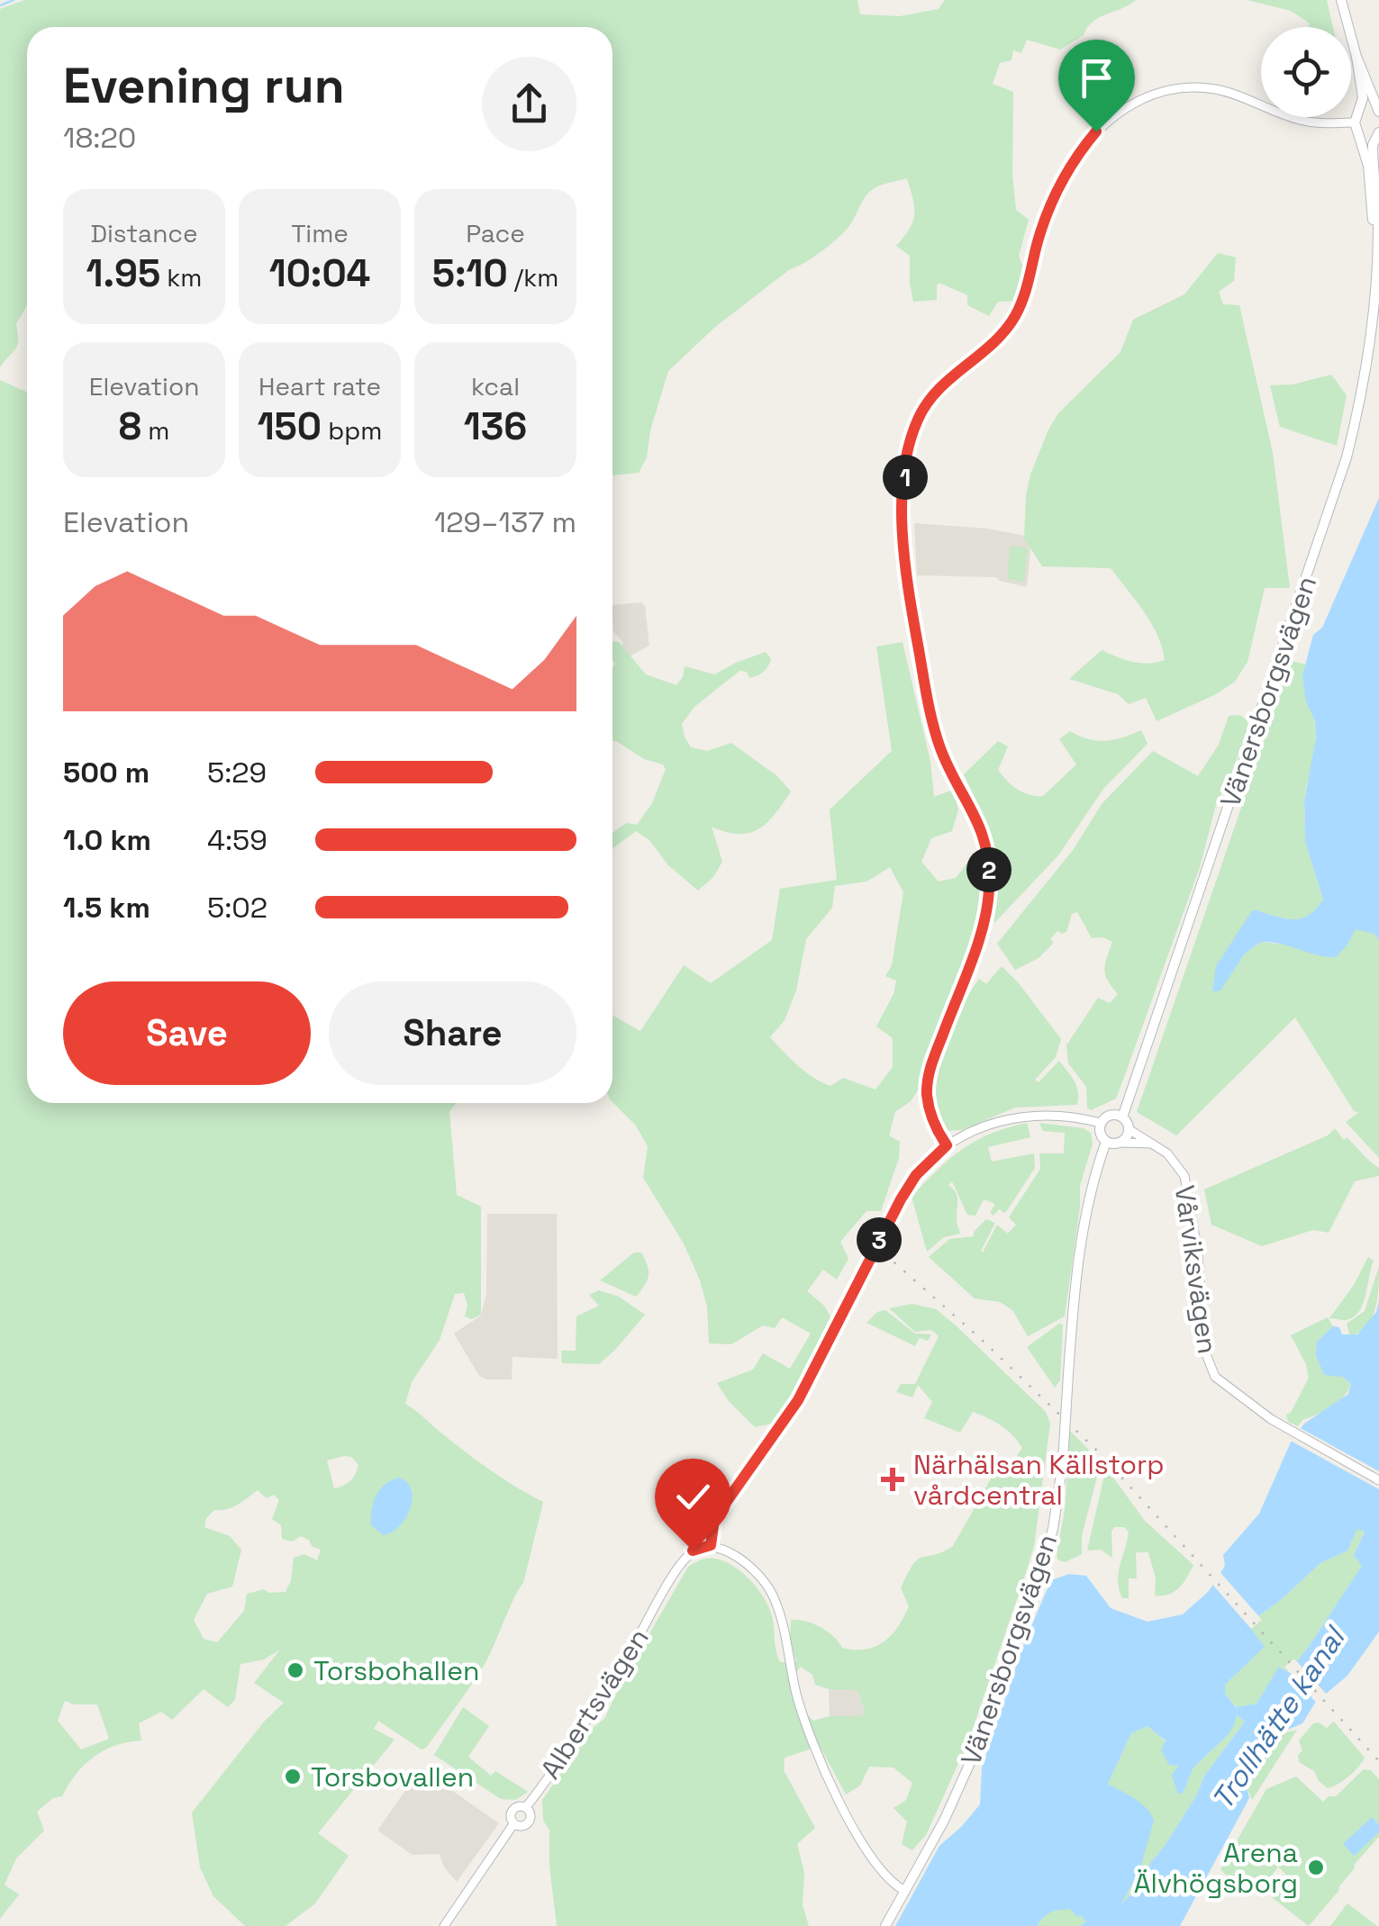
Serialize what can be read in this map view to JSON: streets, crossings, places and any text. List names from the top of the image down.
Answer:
{
  "streets": {
    "main road": ["Vänersborgsvägen"],
    "street": ["Vårviksvägen", "Albertsvägen"]
  },
  "crossings": [
    ["Vänersborgsvägen", "Vårviksvägen"]
  ],
  "water": ["Trollhätte kanal"],
  "places": {
    "health": ["Närhälsan Källstorp vårdcentral"],
    "other": ["Torsbohallen", "Torsbovallen", "Arena Älvhögsborg"]
  },
  "page": {
    "heading": ["Evening run", "18:20"],
    "stats": [
      ["Distance", "1.95 km"],
      ["Time", "10:04"],
      ["Pace", "5:10 /km"],
      ["Elevation", "8 m"],
      ["Heart rate", "150 bpm"],
      ["kcal", "136"]
    ],
    "pins": ["1", "2", "3"],
    "chart": ["Elevation", "129–137 m"],
    "list": [
      {
        "name": "500 m",
        "note": "5:29"
      },
      {
        "name": "1.0 km",
        "note": "4:59"
      },
      {
        "name": "1.5 km",
        "note": "5:02"
      }
    ],
    "buttons": ["Save", "Share"]
  }
}
